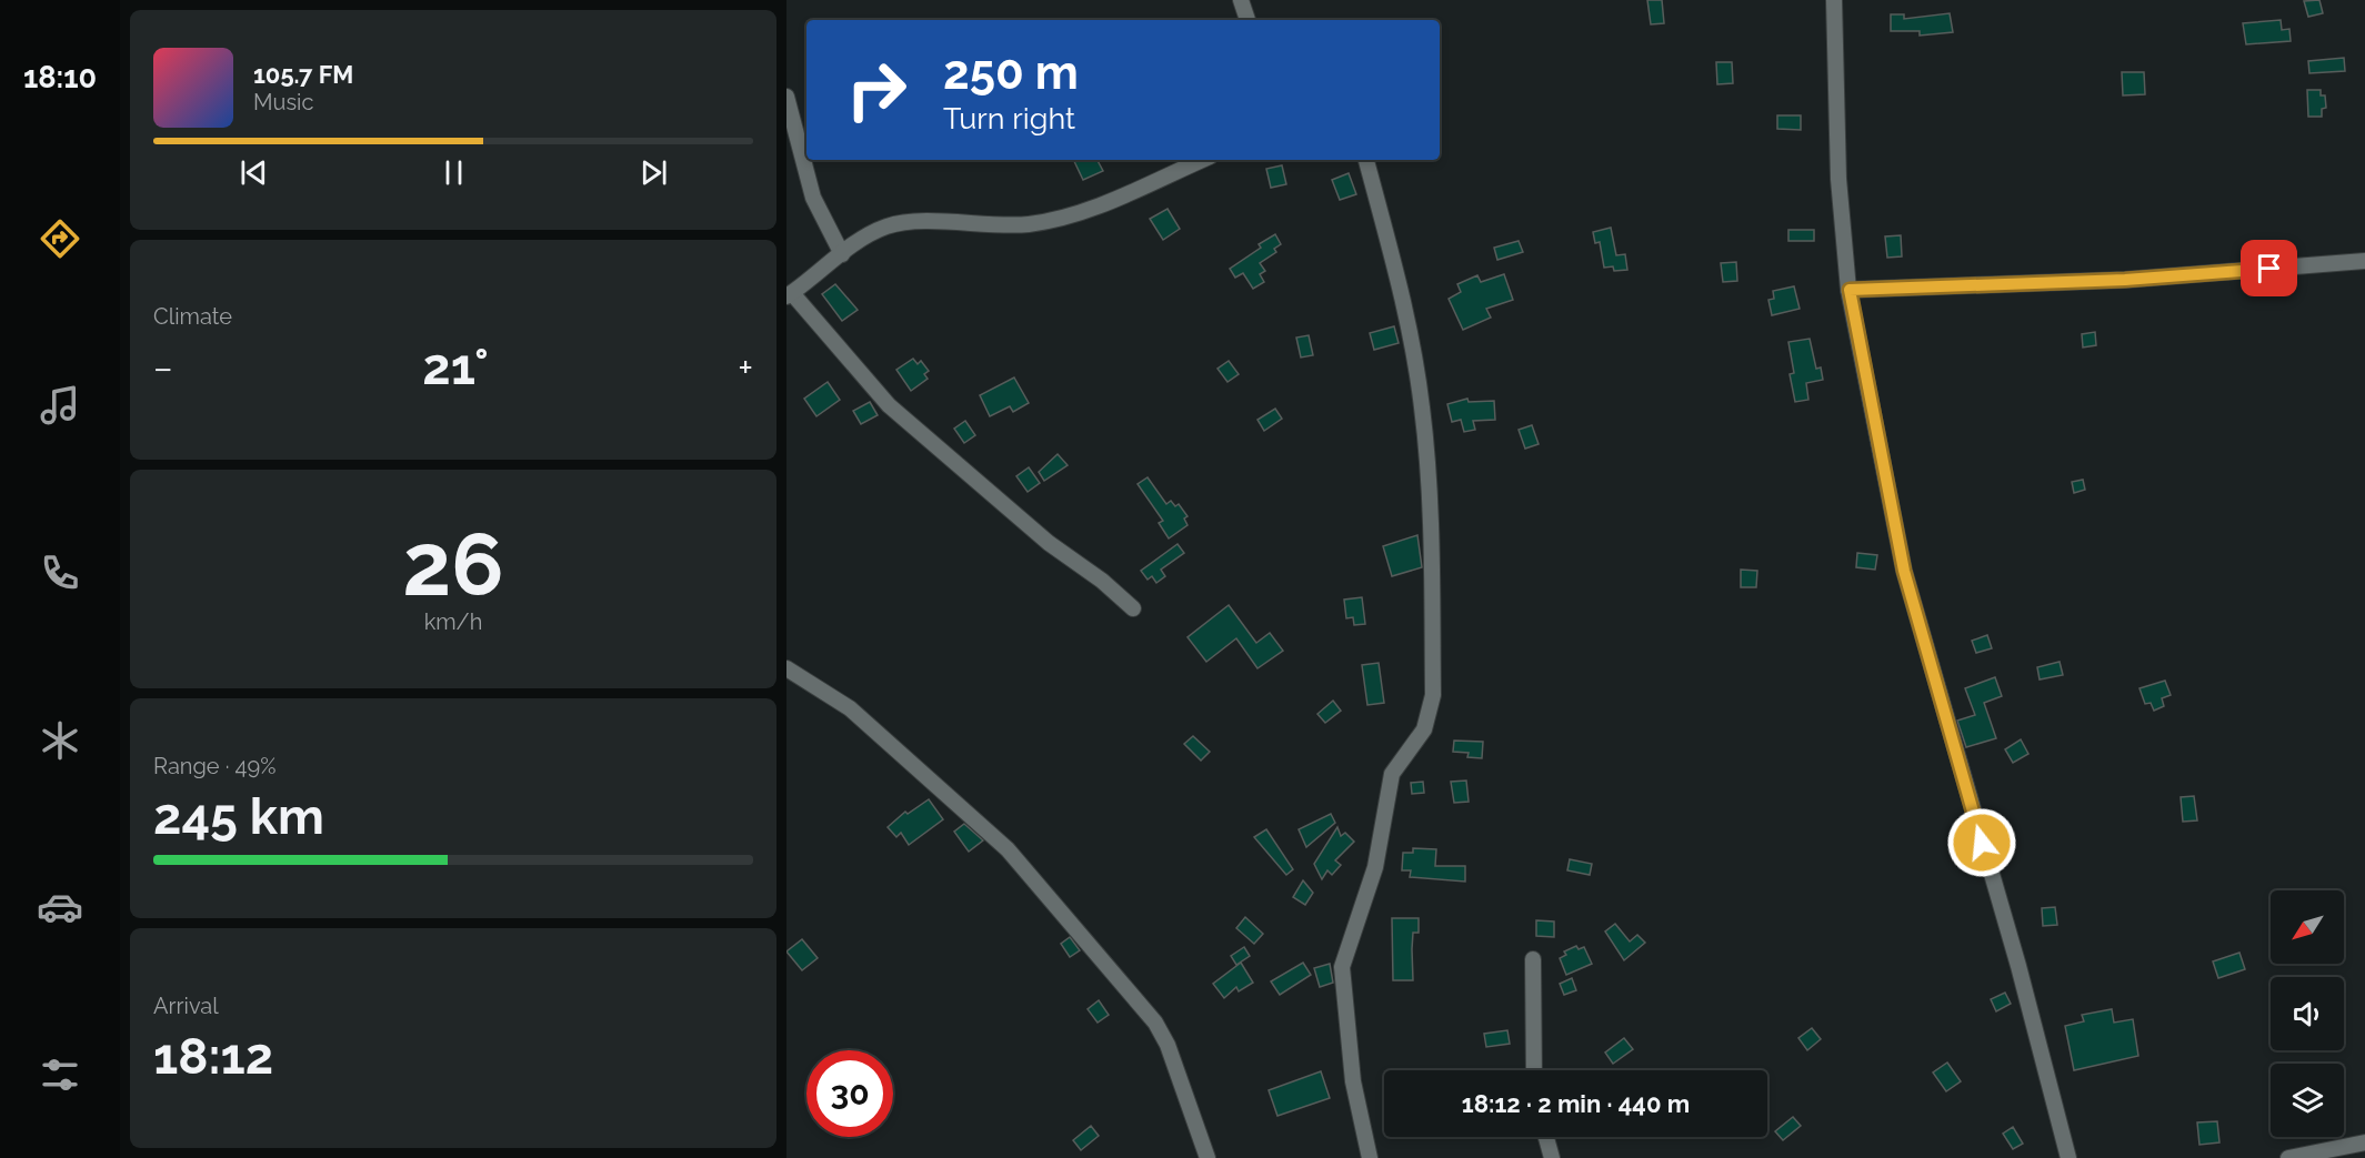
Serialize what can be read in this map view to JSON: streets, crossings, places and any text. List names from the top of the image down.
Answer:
{
  "north": "bottom left",
  "page": {
    "tabs": "18:10",
    "turn": ["250 m", "Turn right"],
    "song": ["105.7 FM", "Music"],
    "tile": [
      "Climate",
      ["26", "km/h"],
      ["Range · 49%", "245 km"],
      ["Arrival", "18:12"]
    ],
    "heat": ["−", "21°", "+"],
    "limit": "30",
    "trip": "18:12 · 2 min · 440 m"
  }
}
